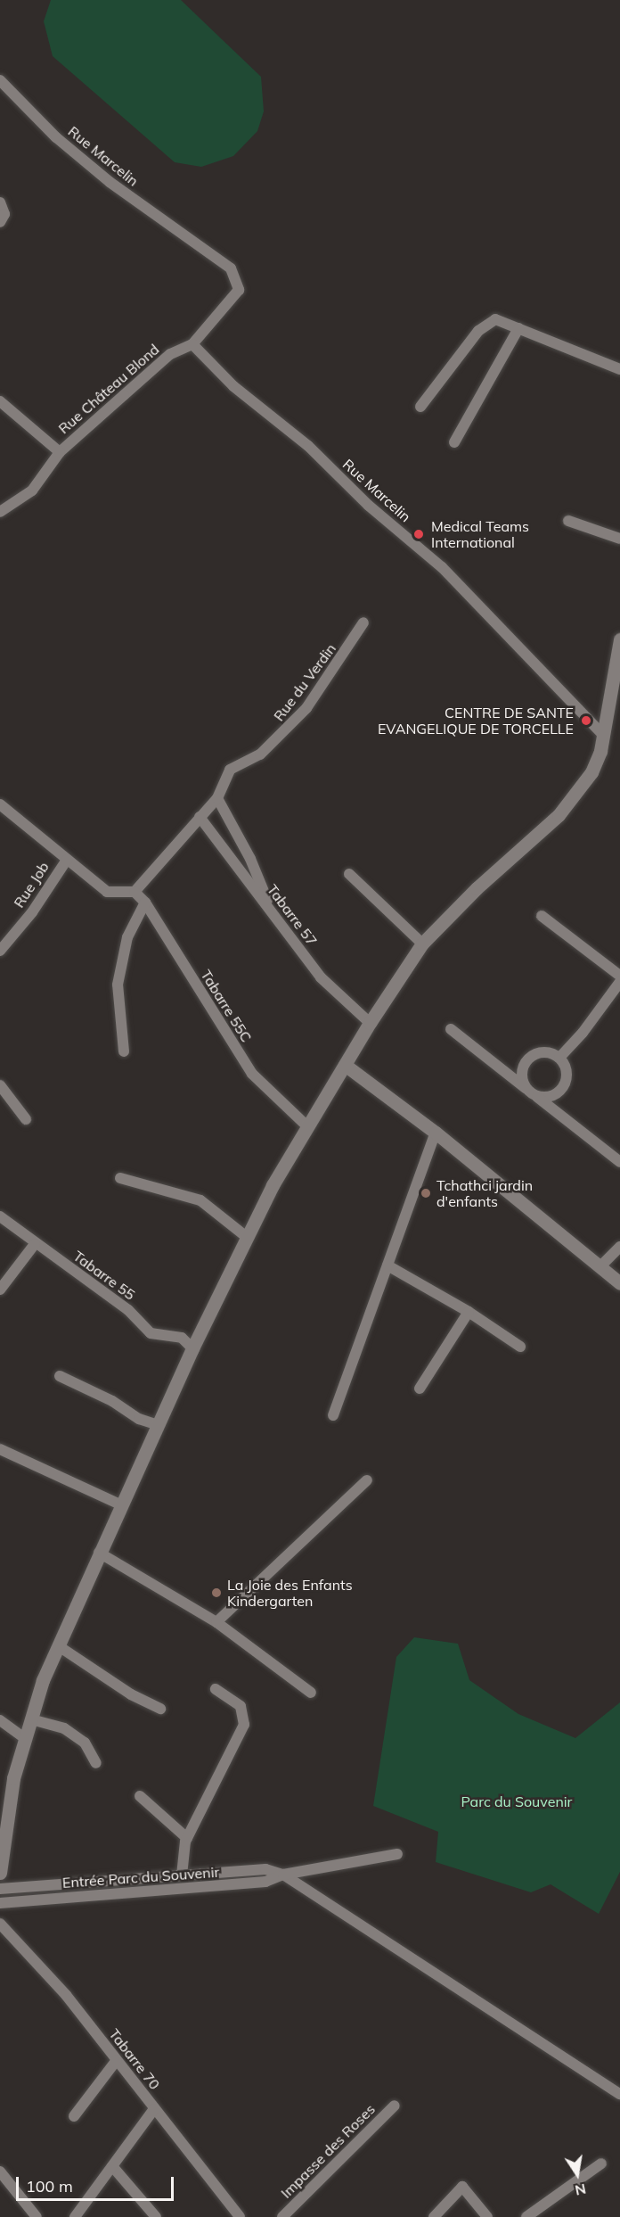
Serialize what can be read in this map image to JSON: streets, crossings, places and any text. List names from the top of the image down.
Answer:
{
  "streets": {
    "street": [
      "Rue Marcelin",
      "Rue Château Blond",
      "Rue du Verdin",
      "Rue Job",
      "Tabarre 57",
      "Tabarre 55C",
      "Tabarre 55",
      "Entrée Parc du Souvenir",
      "Tabarre 70",
      "Impasse des Roses"
    ]
  },
  "crossings": [
    ["Rue Marcelin", "Rue Château Blond"],
    ["Rue du Verdin", "Tabarre 57"],
    ["Rue du Verdin", "Tabarre 55C"]
  ],
  "parks": ["Parc du Souvenir"],
  "places": [
    "Medical Teams International",
    "CENTRE DE SANTE EVANGELIQUE DE TORCELLE",
    "Tchathci jardin d'enfants",
    "La Joie des Enfants Kindergarten"
  ],
  "scale_bar": "100 m",
  "north": "bottom"
}
